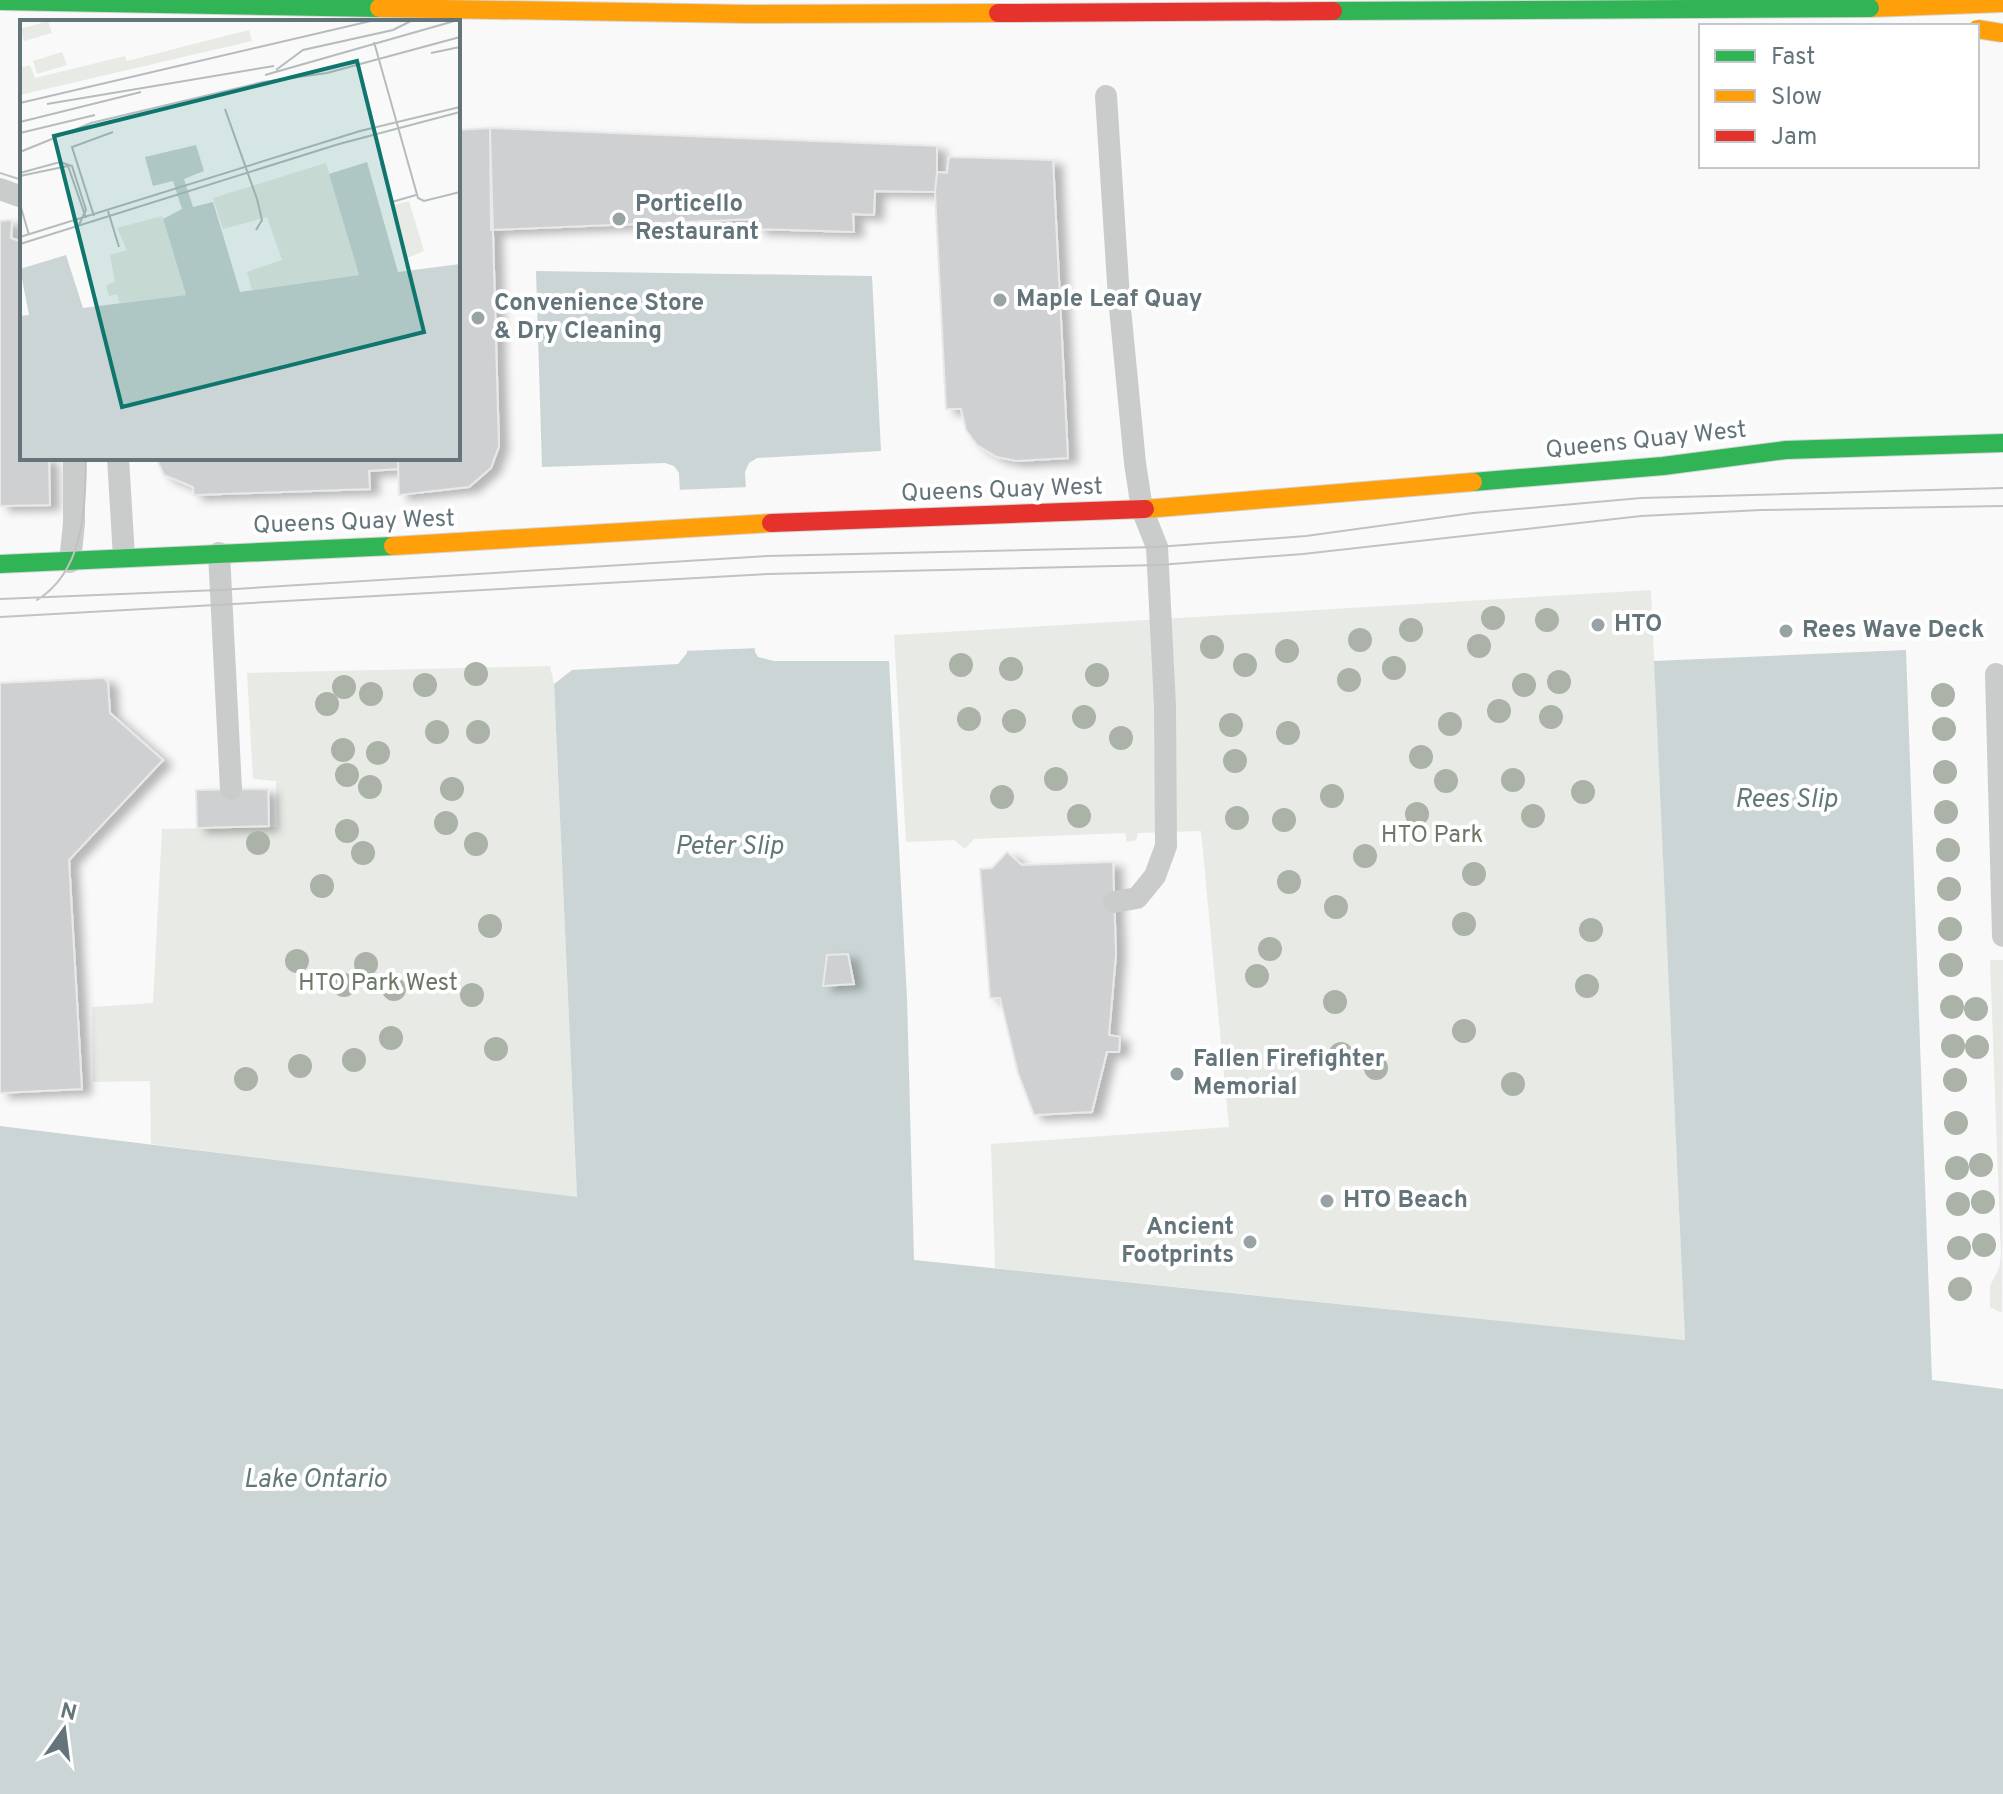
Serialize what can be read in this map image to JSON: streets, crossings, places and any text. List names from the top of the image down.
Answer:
{
  "streets": {
    "main road": ["Queens Quay West"]
  },
  "water": ["Rees Slip", "Peter Slip", "Lake Ontario"],
  "parks": ["HTO Park", "HTO Park West"],
  "places": [
    "Porticello Restaurant",
    "Maple Leaf Quay",
    "Convenience Store & Dry Cleaning",
    "HTO",
    "Rees Wave Deck",
    "Fallen Firefighter Memorial",
    "HTO Beach",
    "Ancient Footprints"
  ],
  "legend": ["Fast", "Slow", "Jam"],
  "north": "top"
}
